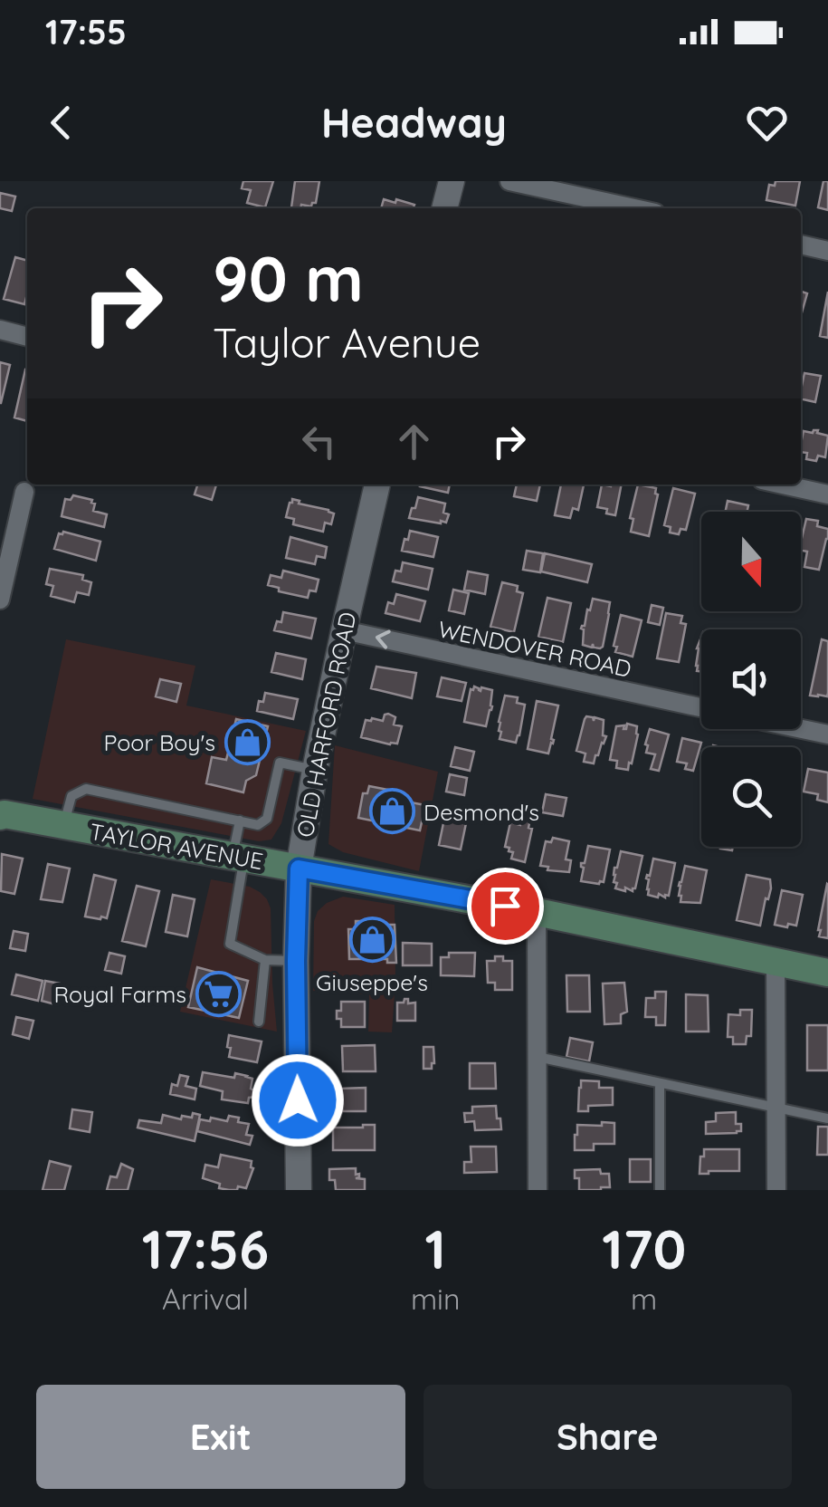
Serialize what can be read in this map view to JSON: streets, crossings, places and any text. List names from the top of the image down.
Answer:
{
  "streets": {
    "main road": ["TAYLOR AVENUE"],
    "street": ["WENDOVER ROAD", "OLD HARFORD ROAD"]
  },
  "crossings": [
    ["WENDOVER ROAD", "OLD HARFORD ROAD"],
    ["OLD HARFORD ROAD", "TAYLOR AVENUE"]
  ],
  "one_way": ["WENDOVER ROAD"],
  "places": {
    "shop": ["Poor Boy's", "Desmond's", "Giuseppe's"],
    "supermarket": ["Royal Farms"]
  },
  "north": "bottom",
  "page": {
    "status": "17:55",
    "header": "Headway",
    "turn": ["90 m", "Taylor Avenue"],
    "eta": [
      "17:56",
      "Arrival",
      "1",
      "min",
      "170",
      "m"
    ],
    "buttons": ["Exit", "Share"]
  }
}
